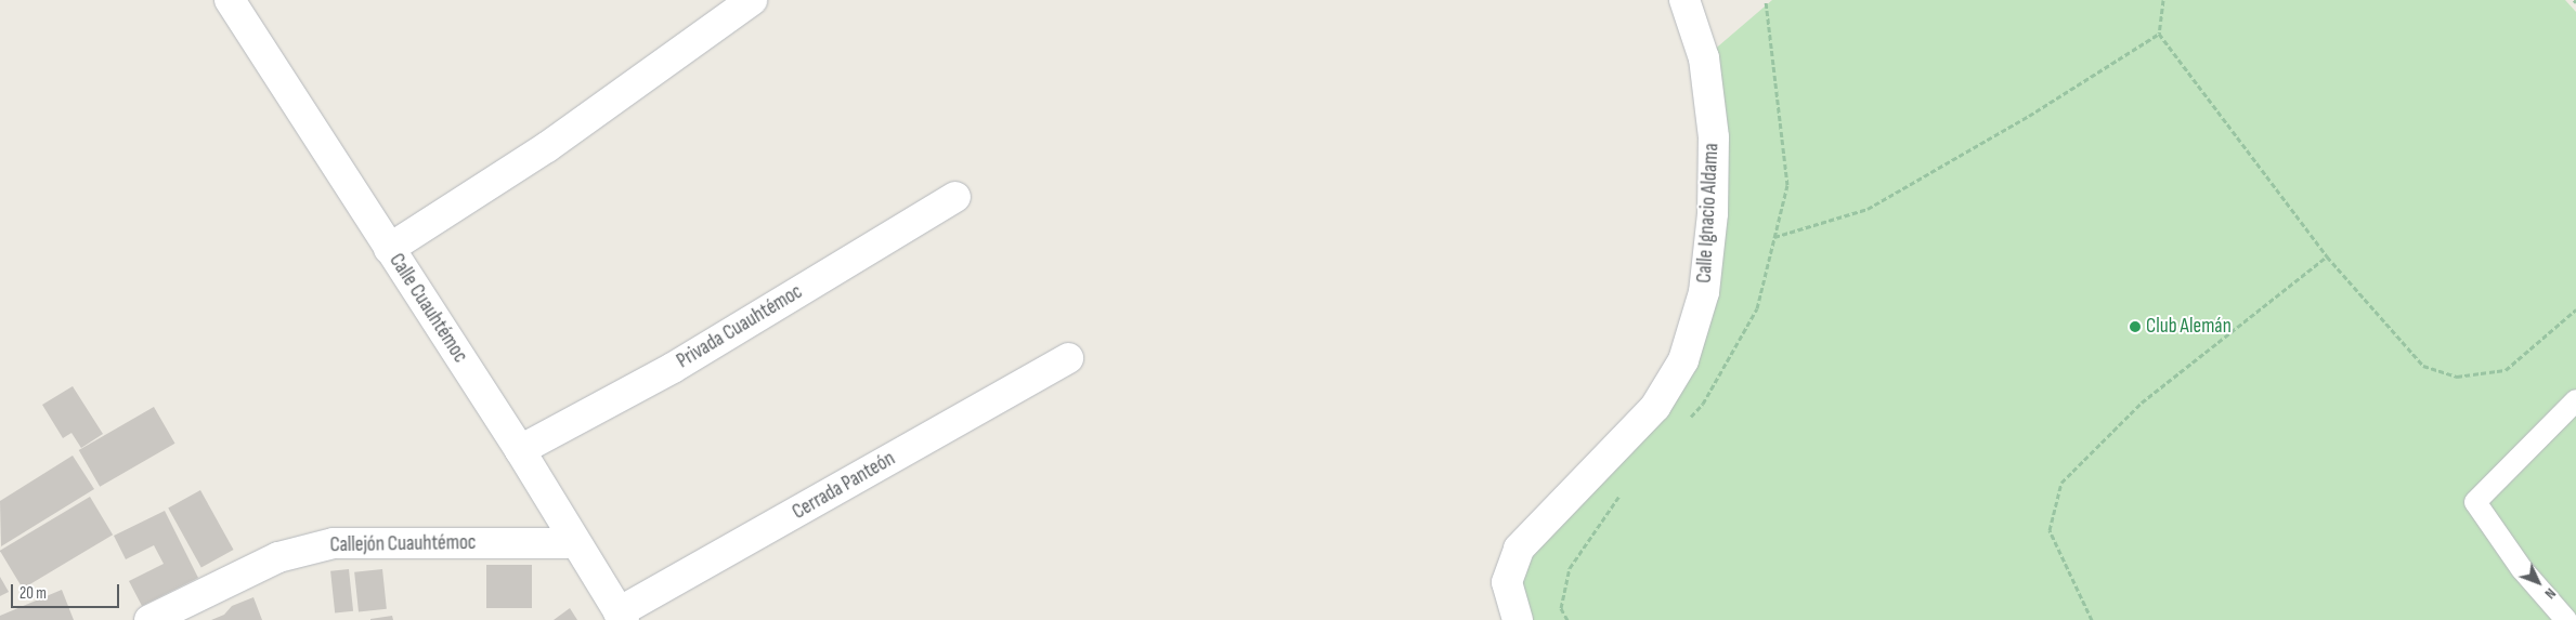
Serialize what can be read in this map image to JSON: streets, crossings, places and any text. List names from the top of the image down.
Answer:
{
  "streets": {
    "street": [
      "Calle Ignacio Aldama",
      "Calle Cuauhtémoc",
      "Privada Cuauhtémoc",
      "Cerrada Panteón",
      "Callejón Cuauhtémoc"
    ]
  },
  "crossings": [
    ["Calle Cuauhtémoc", "Privada Cuauhtémoc"],
    ["Calle Cuauhtémoc", "Cerrada Panteón"],
    ["Calle Cuauhtémoc", "Callejón Cuauhtémoc"]
  ],
  "places": ["Club Alemán"],
  "scale_bar": "20 m",
  "north": "bottom right"
}
